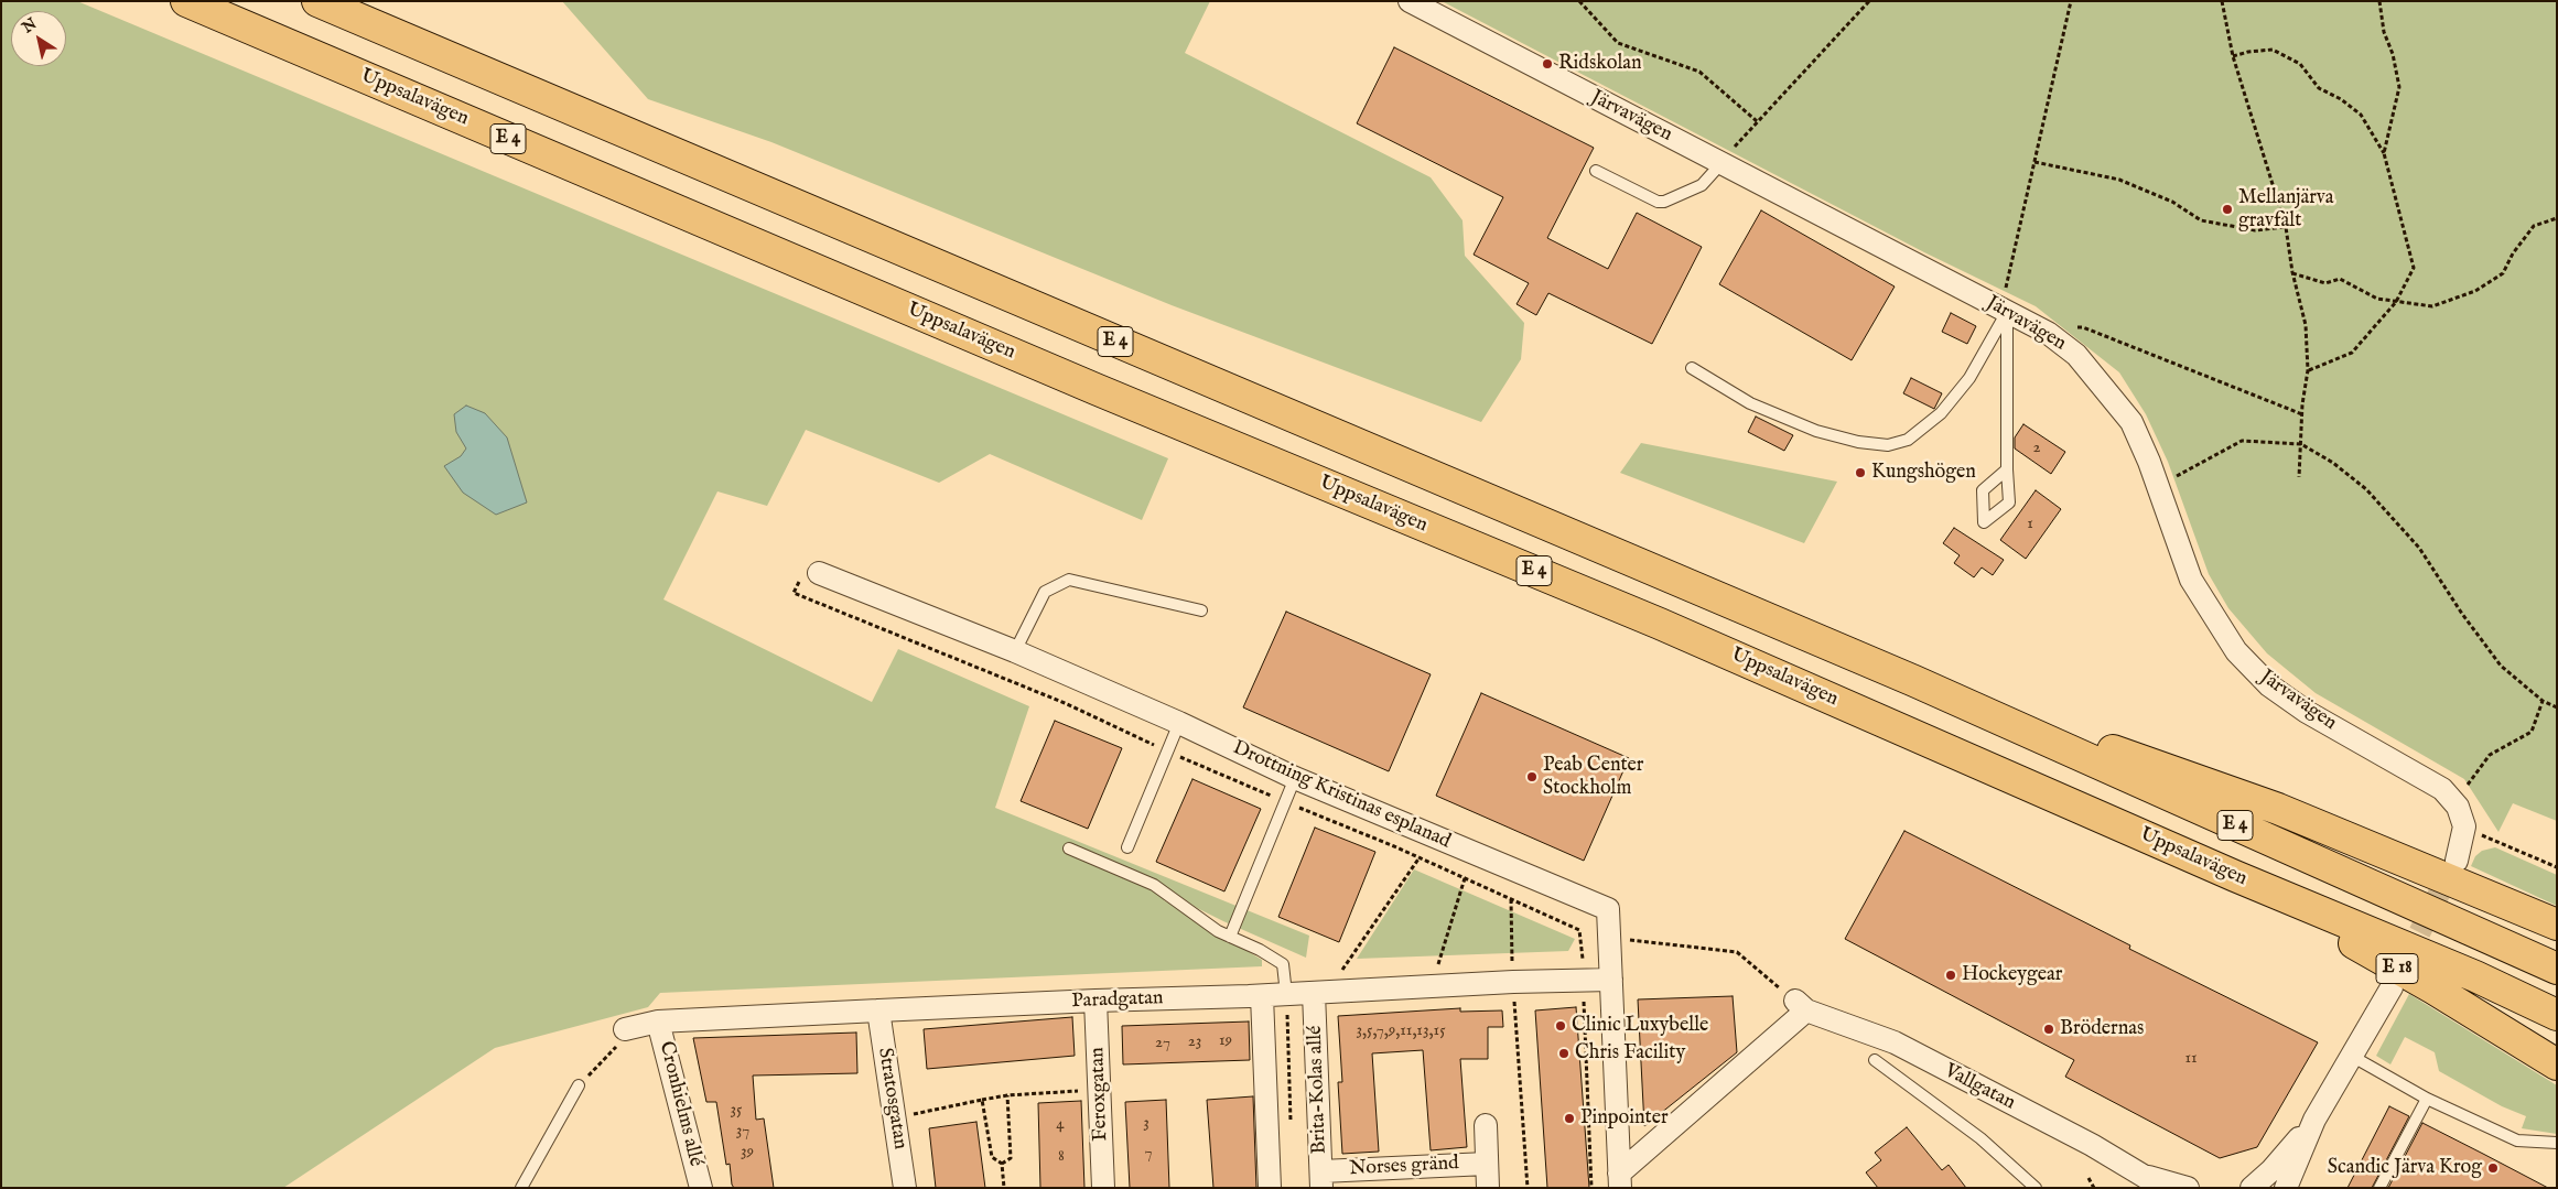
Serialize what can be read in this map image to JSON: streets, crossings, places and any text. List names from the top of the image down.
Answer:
{
  "streets": {
    "highway": ["Uppsalavägen", "E 4", "E 18"],
    "street": [
      "Järvavägen",
      "Drottning Kristinas esplanad",
      "Paradgatan",
      "Vallgatan",
      "Brita-Kolas allé",
      "Feroxgatan",
      "Stratosgatan",
      "Cronhielms allé",
      "Norses gränd"
    ]
  },
  "crossings": [
    ["Uppsalavägen", "E 18"],
    ["Drottning Kristinas esplanad", "Paradgatan"],
    ["Paradgatan", "Brita-Kolas allé"],
    ["Paradgatan", "Feroxgatan"],
    ["Paradgatan", "Stratosgatan"],
    ["Paradgatan", "Cronhielms allé"],
    ["Brita-Kolas allé", "Norses gränd"]
  ],
  "places": [
    "Ridskolan",
    "Mellanjärva gravfält",
    "Kungshögen",
    "Peab Center Stockholm",
    "Hockeygear",
    "Clinic Luxybelle",
    "Brödernas",
    "Chris Facility",
    "Pinpointer",
    "Scandic Järva Krog"
  ],
  "house_numbers": [
    "2",
    "1",
    "3,5,7,9,11,13,15",
    "19",
    "23",
    "27",
    "11",
    "35",
    "3",
    "4",
    "37",
    "39",
    "7",
    "8"
  ],
  "north": "top left"
}
